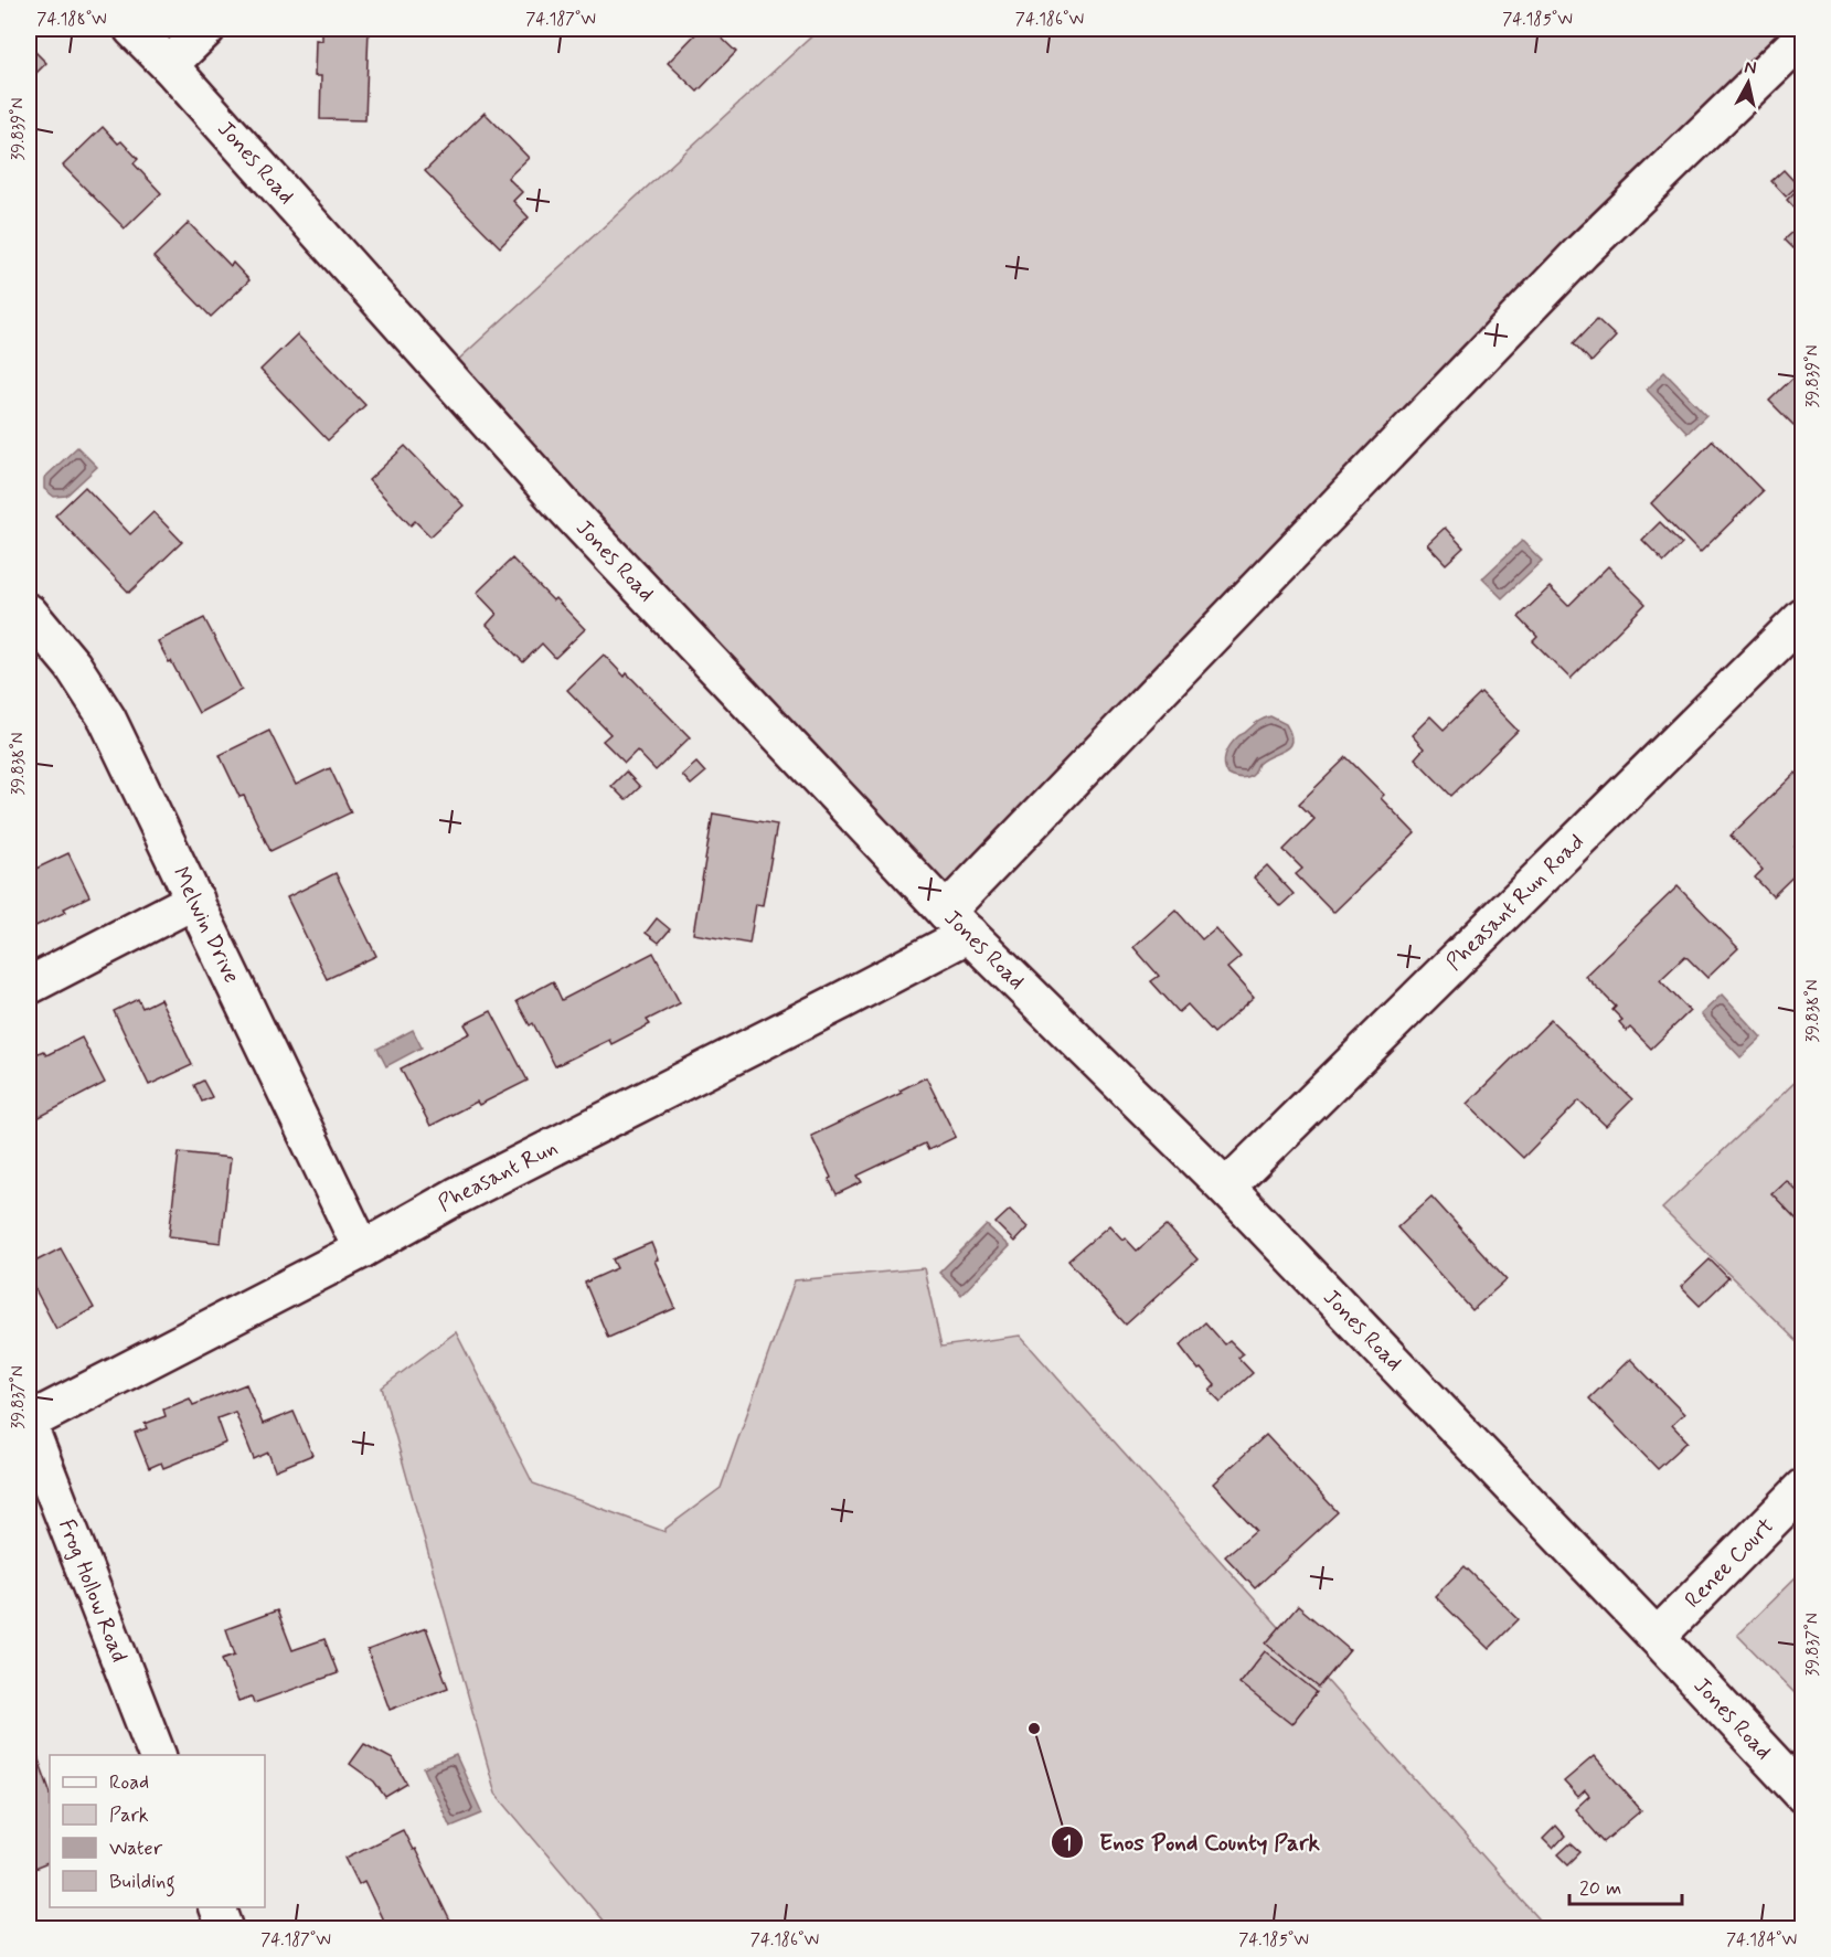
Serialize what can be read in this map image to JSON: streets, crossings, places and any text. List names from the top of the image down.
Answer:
{
  "streets": {
    "street": [
      "Jones Road",
      "Pheasant Run Road",
      "Melwin Drive",
      "Pheasant Run",
      "Renee Court",
      "Frog Hollow Road"
    ]
  },
  "crossings": [
    ["Jones Road", "Pheasant Run Road"],
    ["Jones Road", "Pheasant Run"],
    ["Jones Road", "Renee Court"],
    ["Melwin Drive", "Pheasant Run"],
    ["Pheasant Run", "Frog Hollow Road"]
  ],
  "places": ["Enos Pond County Park"],
  "legend": [
    "Road",
    "Park",
    "Water",
    "Building"
  ],
  "scale_bar": "20 m",
  "north": "top",
  "coordinates": [
    "74.188°W",
    "74.187°W",
    "74.186°W",
    "74.185°W",
    "39.839°N",
    "39.838°N",
    "39.837°N",
    "74.184°W"
  ]
}
